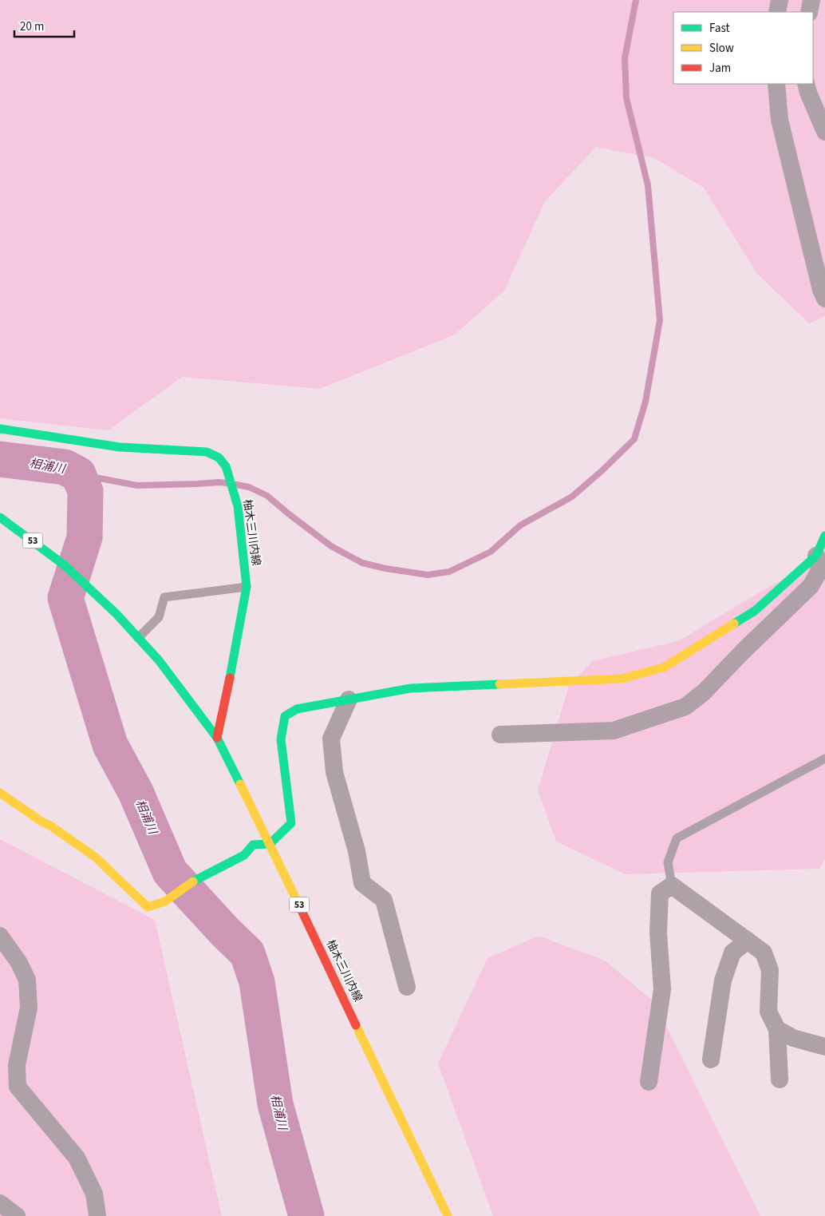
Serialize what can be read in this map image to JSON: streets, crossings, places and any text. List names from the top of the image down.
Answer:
{
  "streets": {
    "street": ["柚木三川内線", "53"]
  },
  "water": ["相浦川"],
  "legend": ["Fast", "Slow", "Jam"],
  "scale_bar": "20 m"
}
